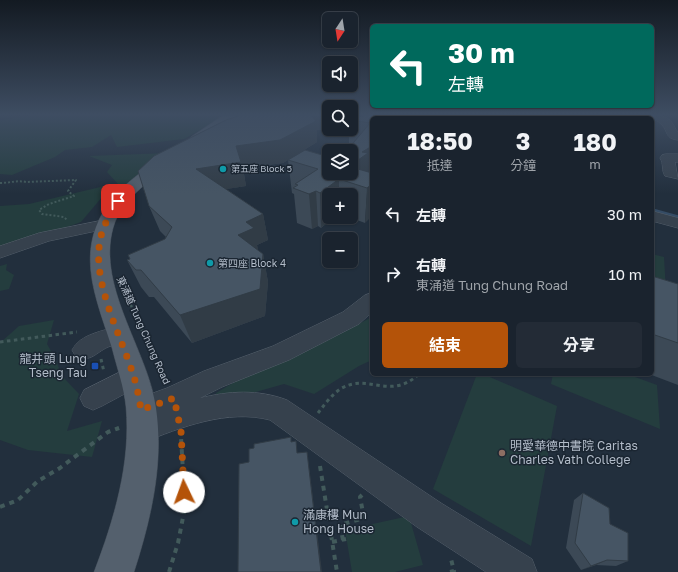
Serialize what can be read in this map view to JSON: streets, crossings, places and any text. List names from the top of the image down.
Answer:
{
  "streets": {
    "main road": ["東涌道 Tung Chung Road"]
  },
  "places": {
    "other": [
      "第五座 Block 5",
      "第四座 Block 4",
      "明愛華德中書院 Caritas Charles Vath College",
      "滿康樓 Mun Hong House"
    ],
    "transit": ["龍井頭 Lung Tseng Tau"]
  },
  "north": "bottom",
  "page": {
    "map_buttons": ["+", "−"],
    "turn": ["30 m", "左轉"],
    "eta": [
      "18:50",
      "抵達",
      "3",
      "分鐘",
      "180",
      "m"
    ],
    "list": [
      {
        "name": "左轉",
        "value": "30 m"
      },
      {
        "name": "右轉",
        "note": "東涌道 Tung Chung Road",
        "value": "10 m"
      }
    ],
    "buttons": ["結束", "分享"]
  }
}
